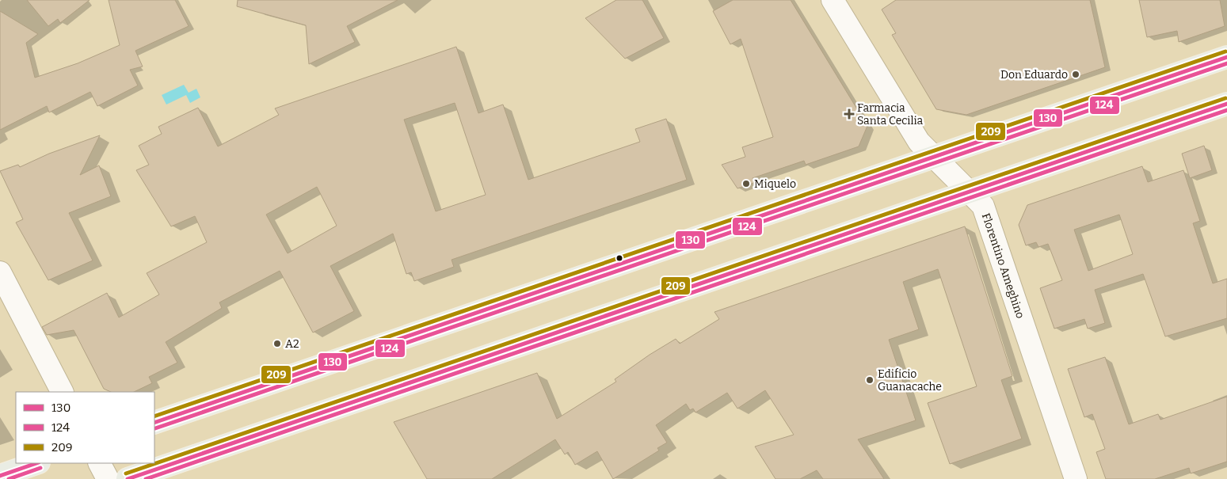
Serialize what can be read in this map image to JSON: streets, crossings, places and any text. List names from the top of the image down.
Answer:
{
  "streets": {
    "street": ["Florentino Ameghino"]
  },
  "places": {
    "other": [
      "Don Eduardo",
      "Miquelo",
      "A2",
      "Edificio Guanacache"
    ],
    "health": ["Farmacia Santa Cecilia"]
  },
  "lines": ["transit line 209", "transit line 130", "transit line 124"],
  "legend": ["130", "124", "209"]
}
